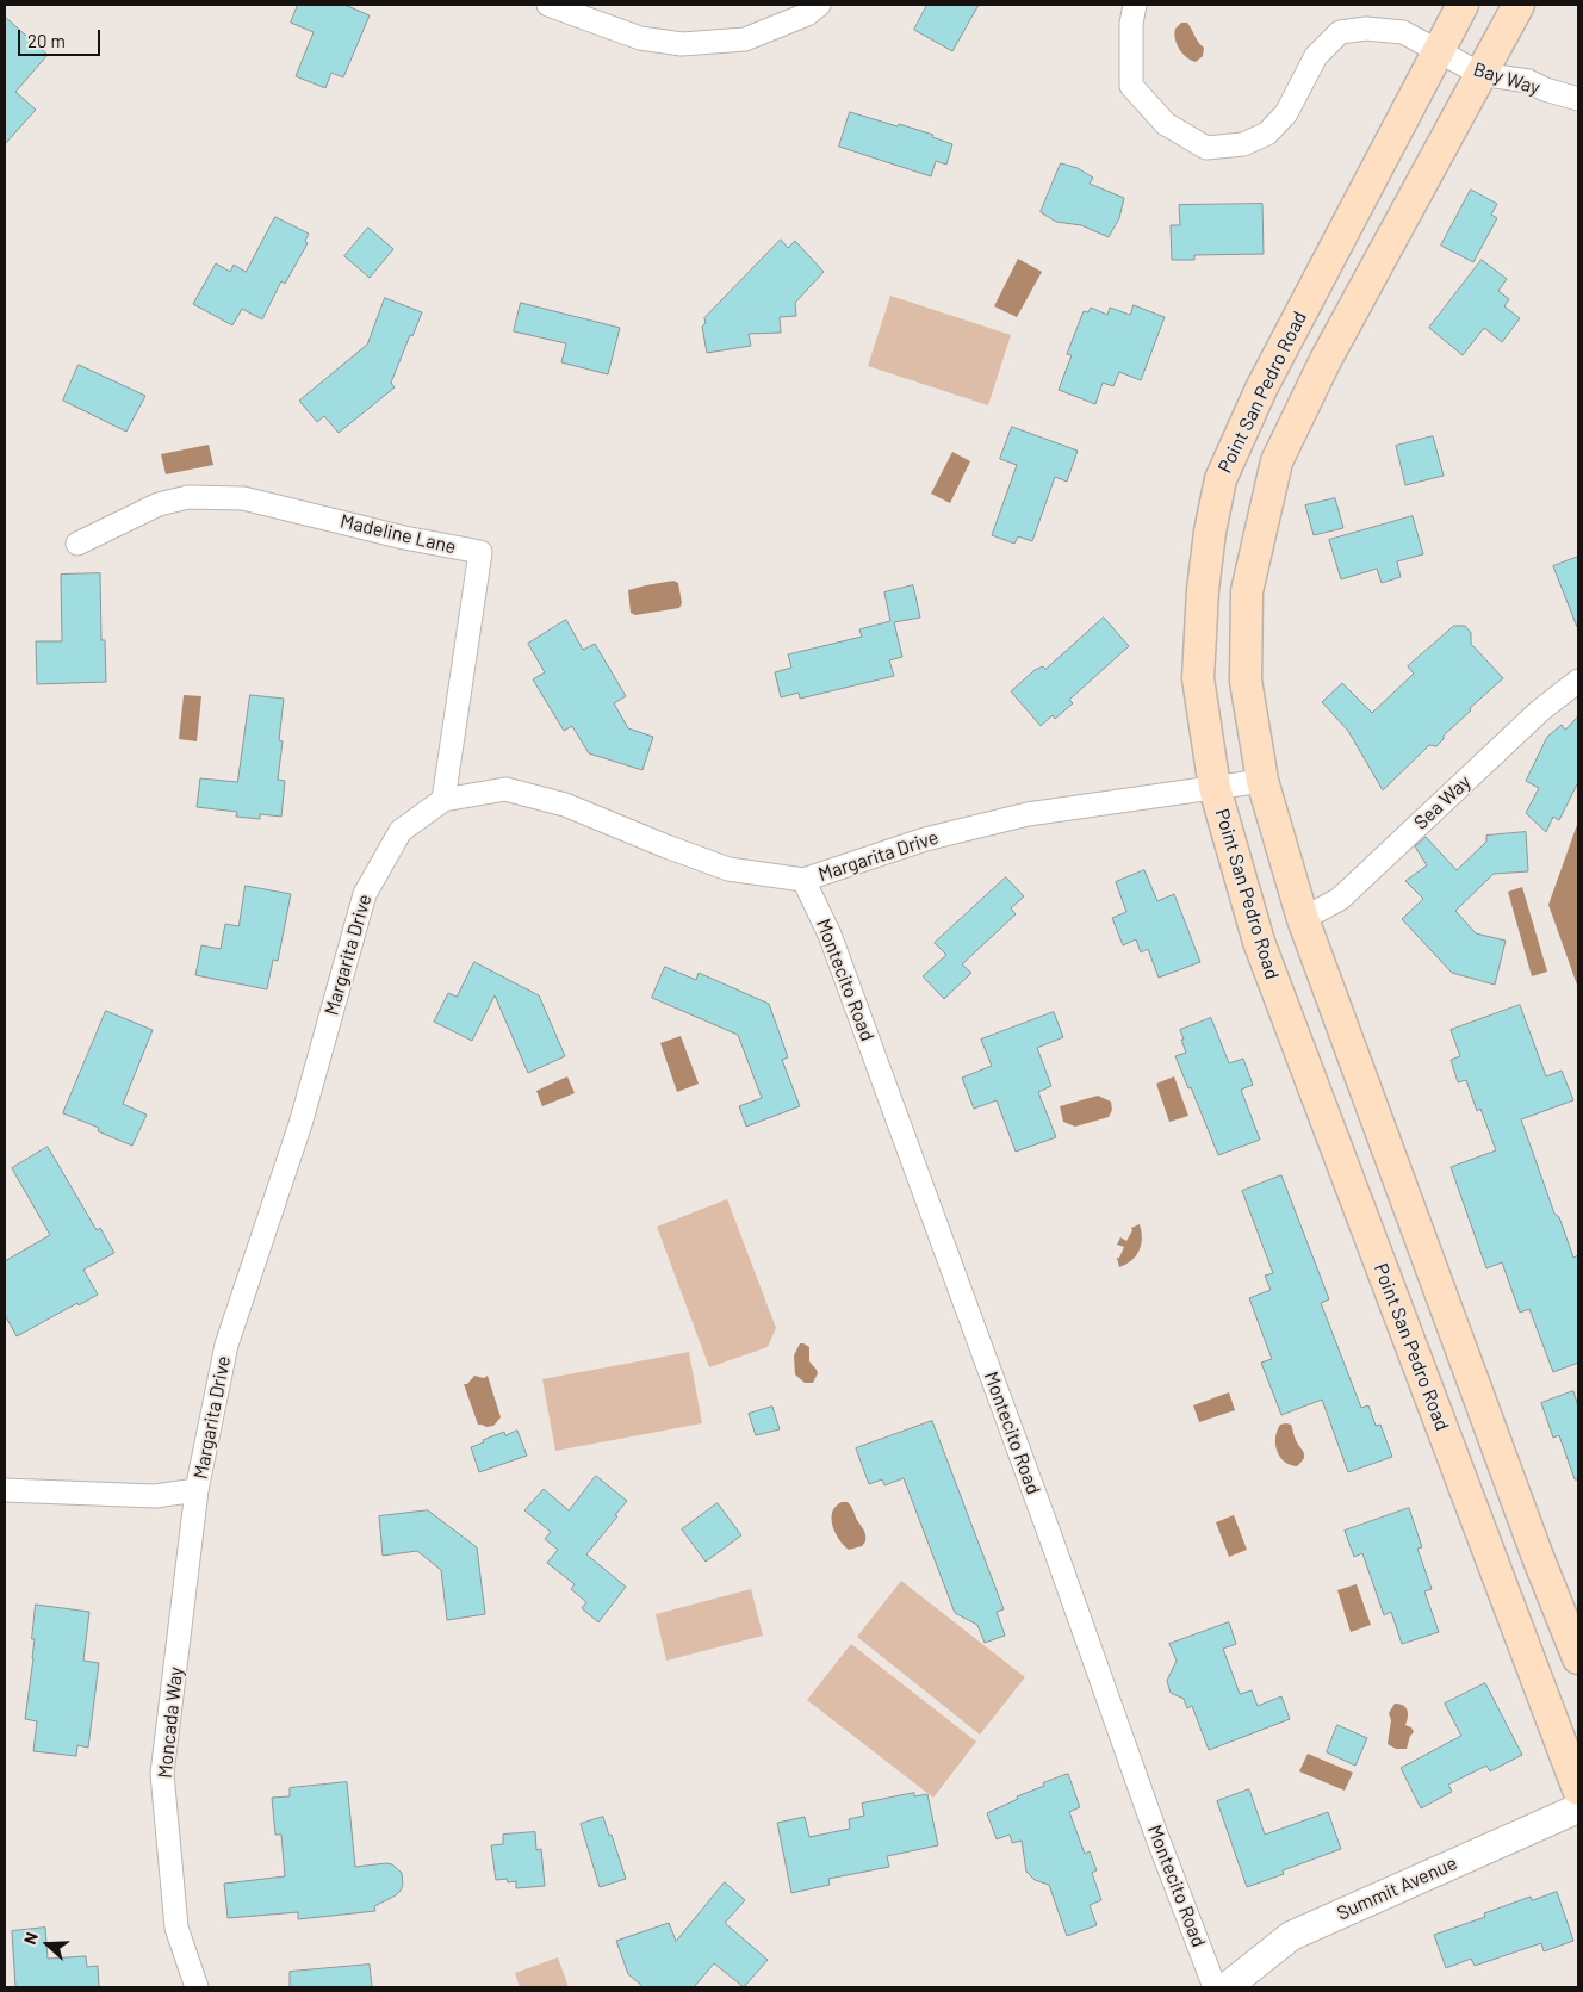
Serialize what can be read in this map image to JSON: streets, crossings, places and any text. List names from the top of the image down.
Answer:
{
  "streets": {
    "main road": ["Point San Pedro Road"],
    "street": [
      "Bay Way",
      "Madeline Lane",
      "Sea Way",
      "Margarita Drive",
      "Montecito Road",
      "Moncada Way",
      "Summit Avenue"
    ]
  },
  "crossings": [
    ["Bay Way", "Point San Pedro Road"],
    ["Point San Pedro Road", "Margarita Drive"],
    ["Madeline Lane", "Margarita Drive"],
    ["Margarita Drive", "Montecito Road"],
    ["Margarita Drive", "Moncada Way"]
  ],
  "scale_bar": "20 m",
  "north": "left"
}
